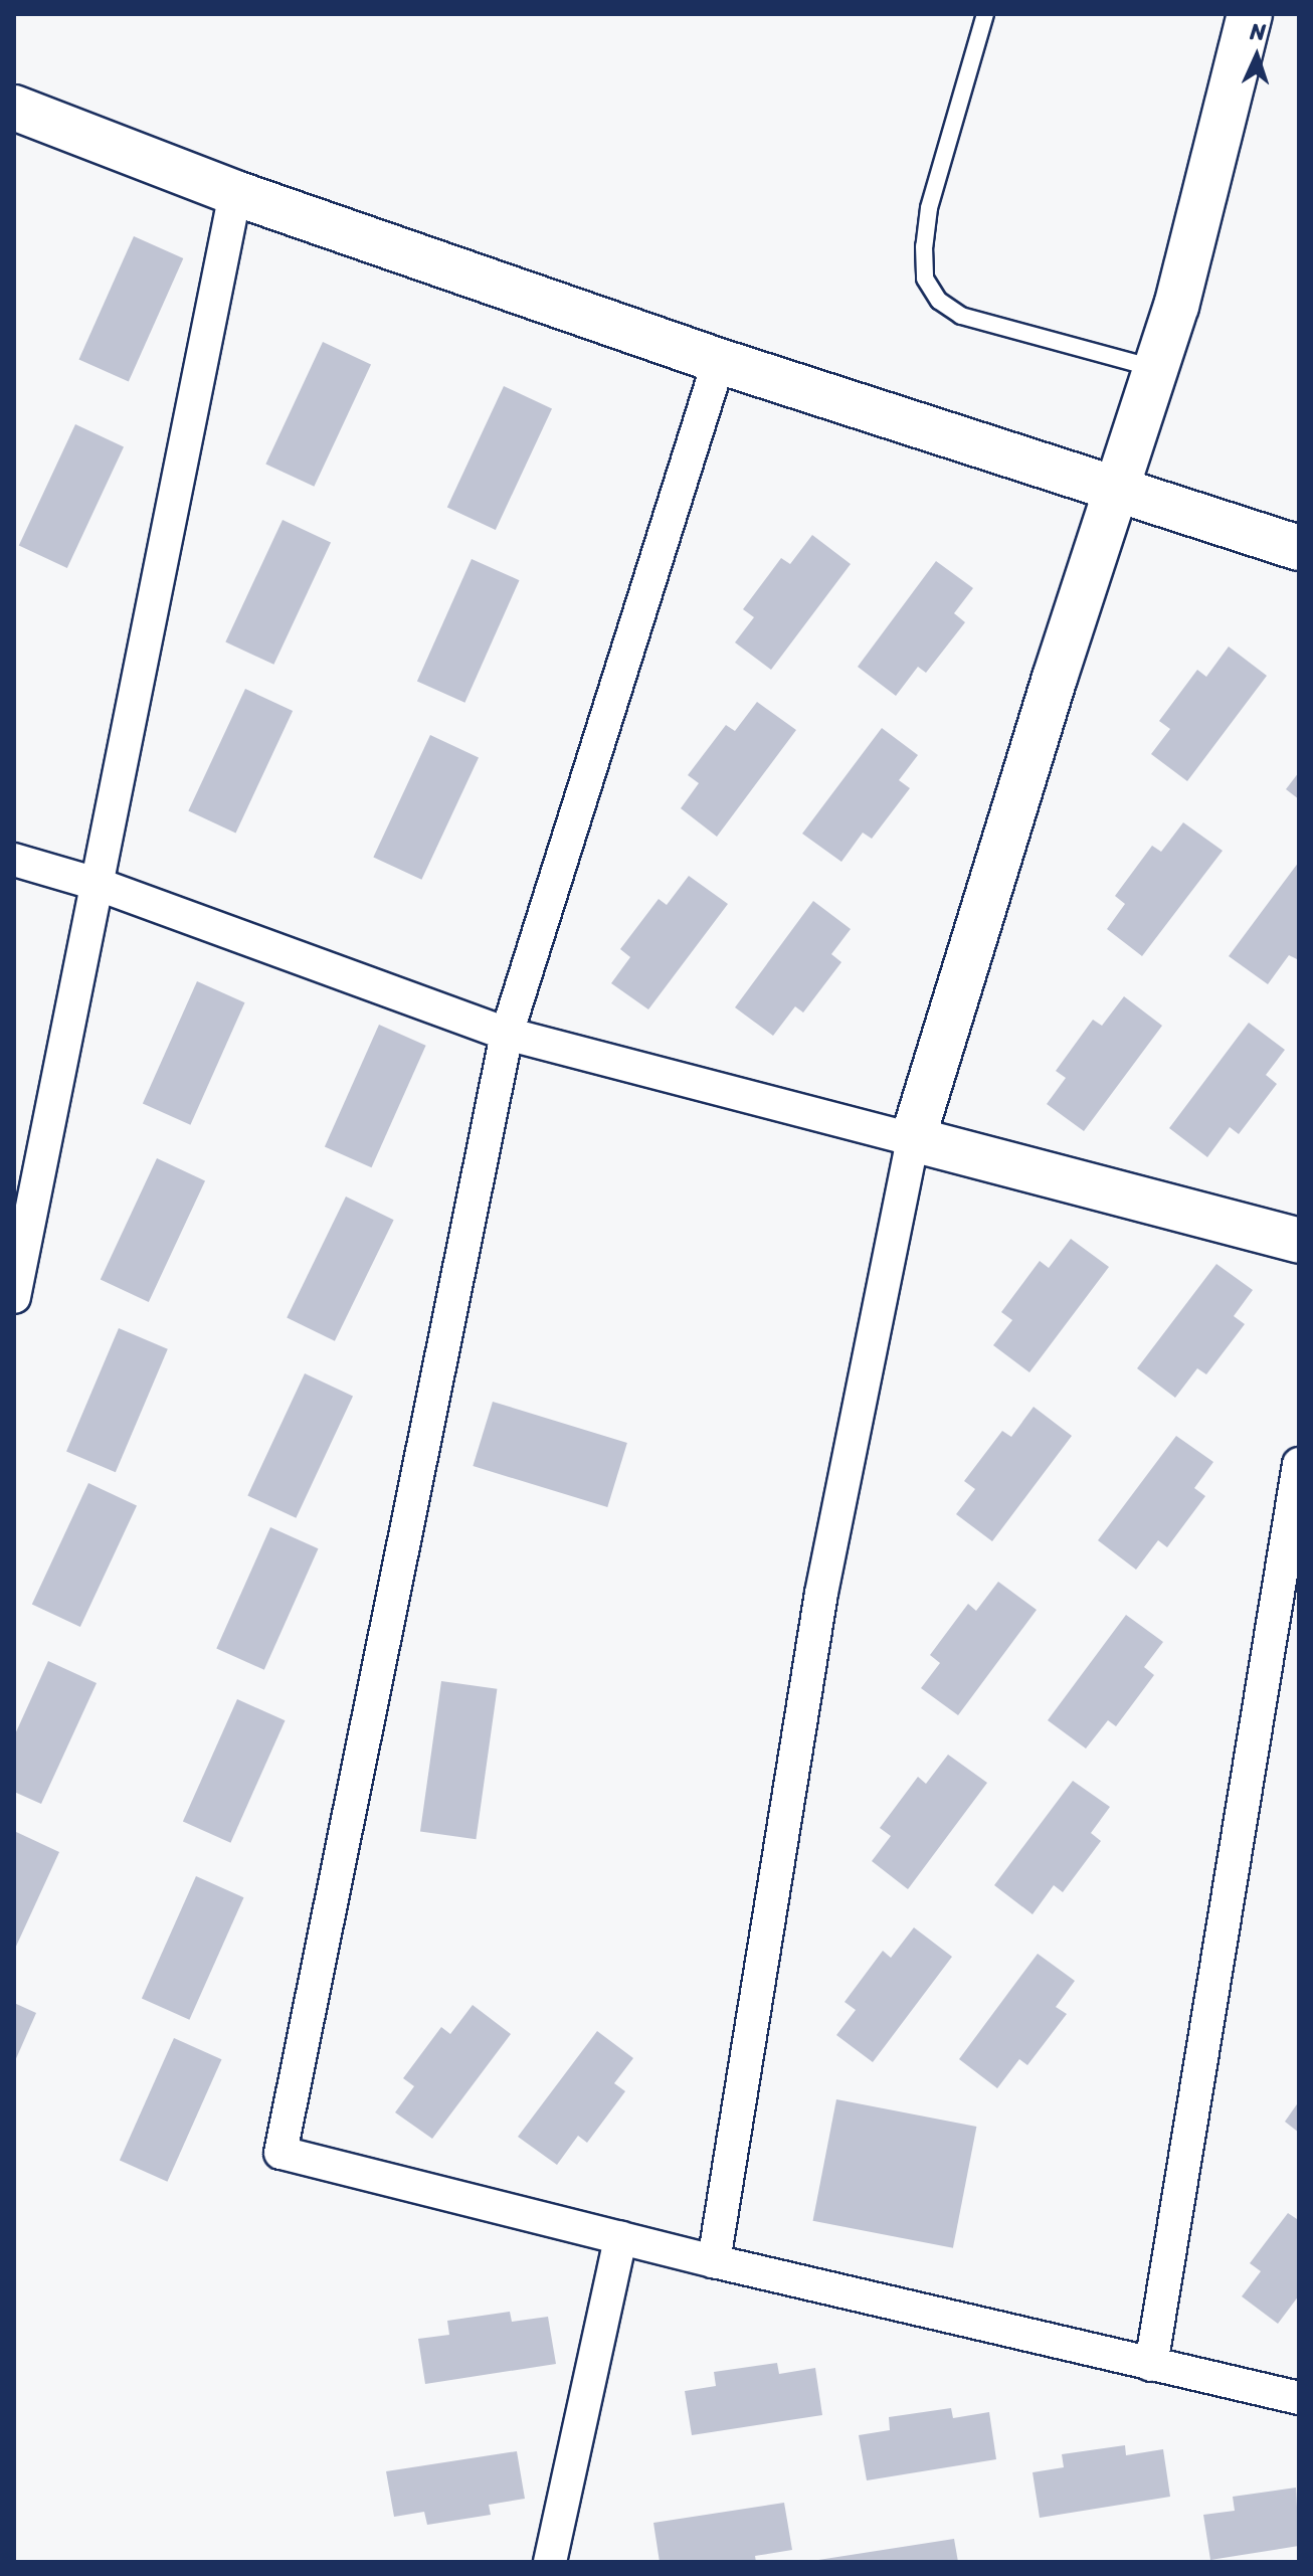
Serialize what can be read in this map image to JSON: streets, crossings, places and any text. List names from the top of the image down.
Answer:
{
  "north": "top"
}
